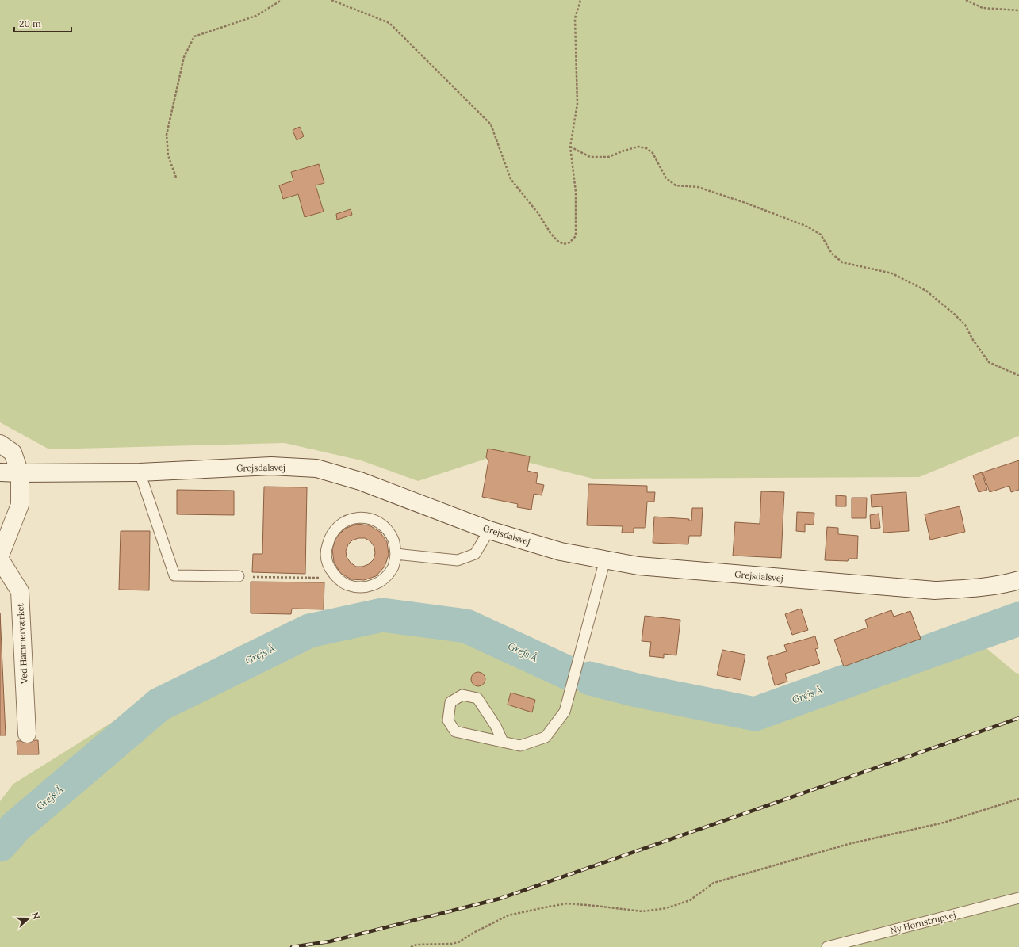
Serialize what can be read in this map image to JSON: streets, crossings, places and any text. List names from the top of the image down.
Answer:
{
  "streets": {
    "street": ["Grejsdalsvej", "Ved Hammerværket"],
    "lane": ["Ny Hornstrupvej"]
  },
  "water": ["Grejs Å"],
  "scale_bar": "20 m",
  "north": "right"
}
